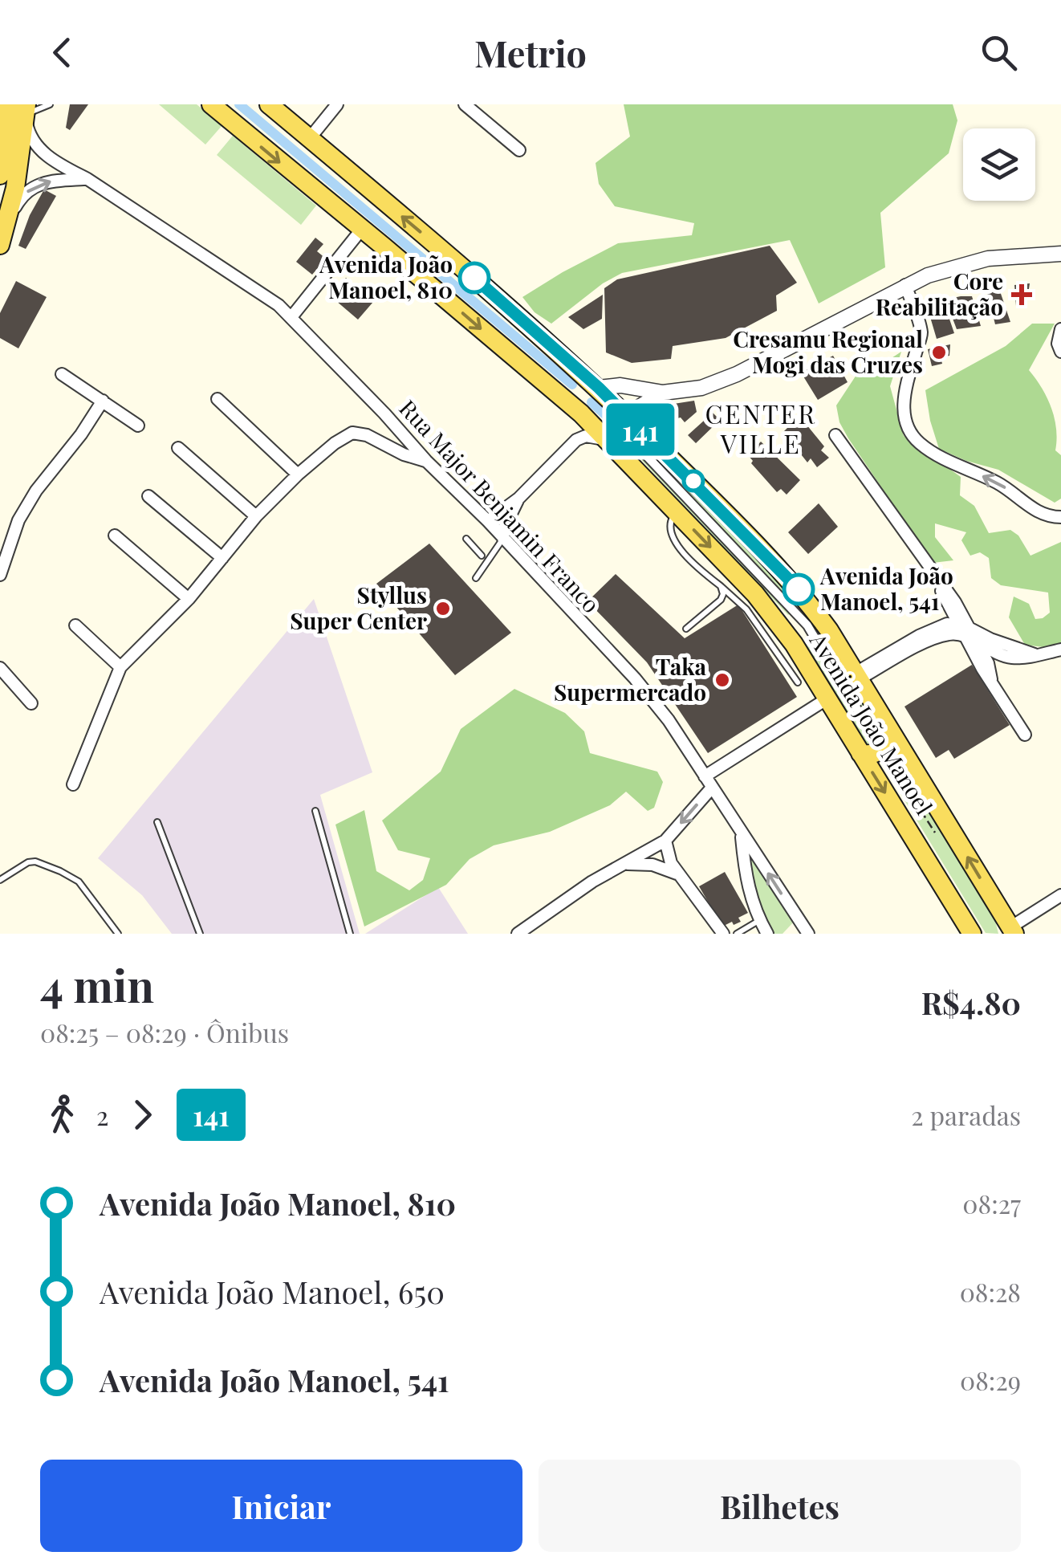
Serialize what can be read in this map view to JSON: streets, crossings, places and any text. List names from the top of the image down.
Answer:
{
  "streets": {
    "main road": ["Avenida João Manoel"],
    "street": ["Rua Major Benjamin Franco"]
  },
  "districts": ["CENTER VILLE"],
  "places": {
    "other": [
      "Avenida João Manoel, 810",
      "Cresamu Regional Mogi das Cruzes",
      "Avenida João Manoel, 541",
      "Styllus Super Center",
      "Taka Supermercado"
    ],
    "health": ["Core Reabilitação"]
  },
  "lines": ["bus line 141"],
  "page": {
    "header": "Metrio",
    "on_map": "141",
    "heading": ["4 min", "08:25 – 08:29 · Ônibus", "R$4.80"],
    "legs": ["2", "141", "2 paradas"],
    "list": [
      {
        "name": "Avenida João Manoel, 810",
        "value": "08:27"
      },
      {
        "name": "Avenida João Manoel, 650",
        "value": "08:28"
      },
      {
        "name": "Avenida João Manoel, 541",
        "value": "08:29"
      }
    ],
    "buttons": ["Iniciar", "Bilhetes"]
  }
}
